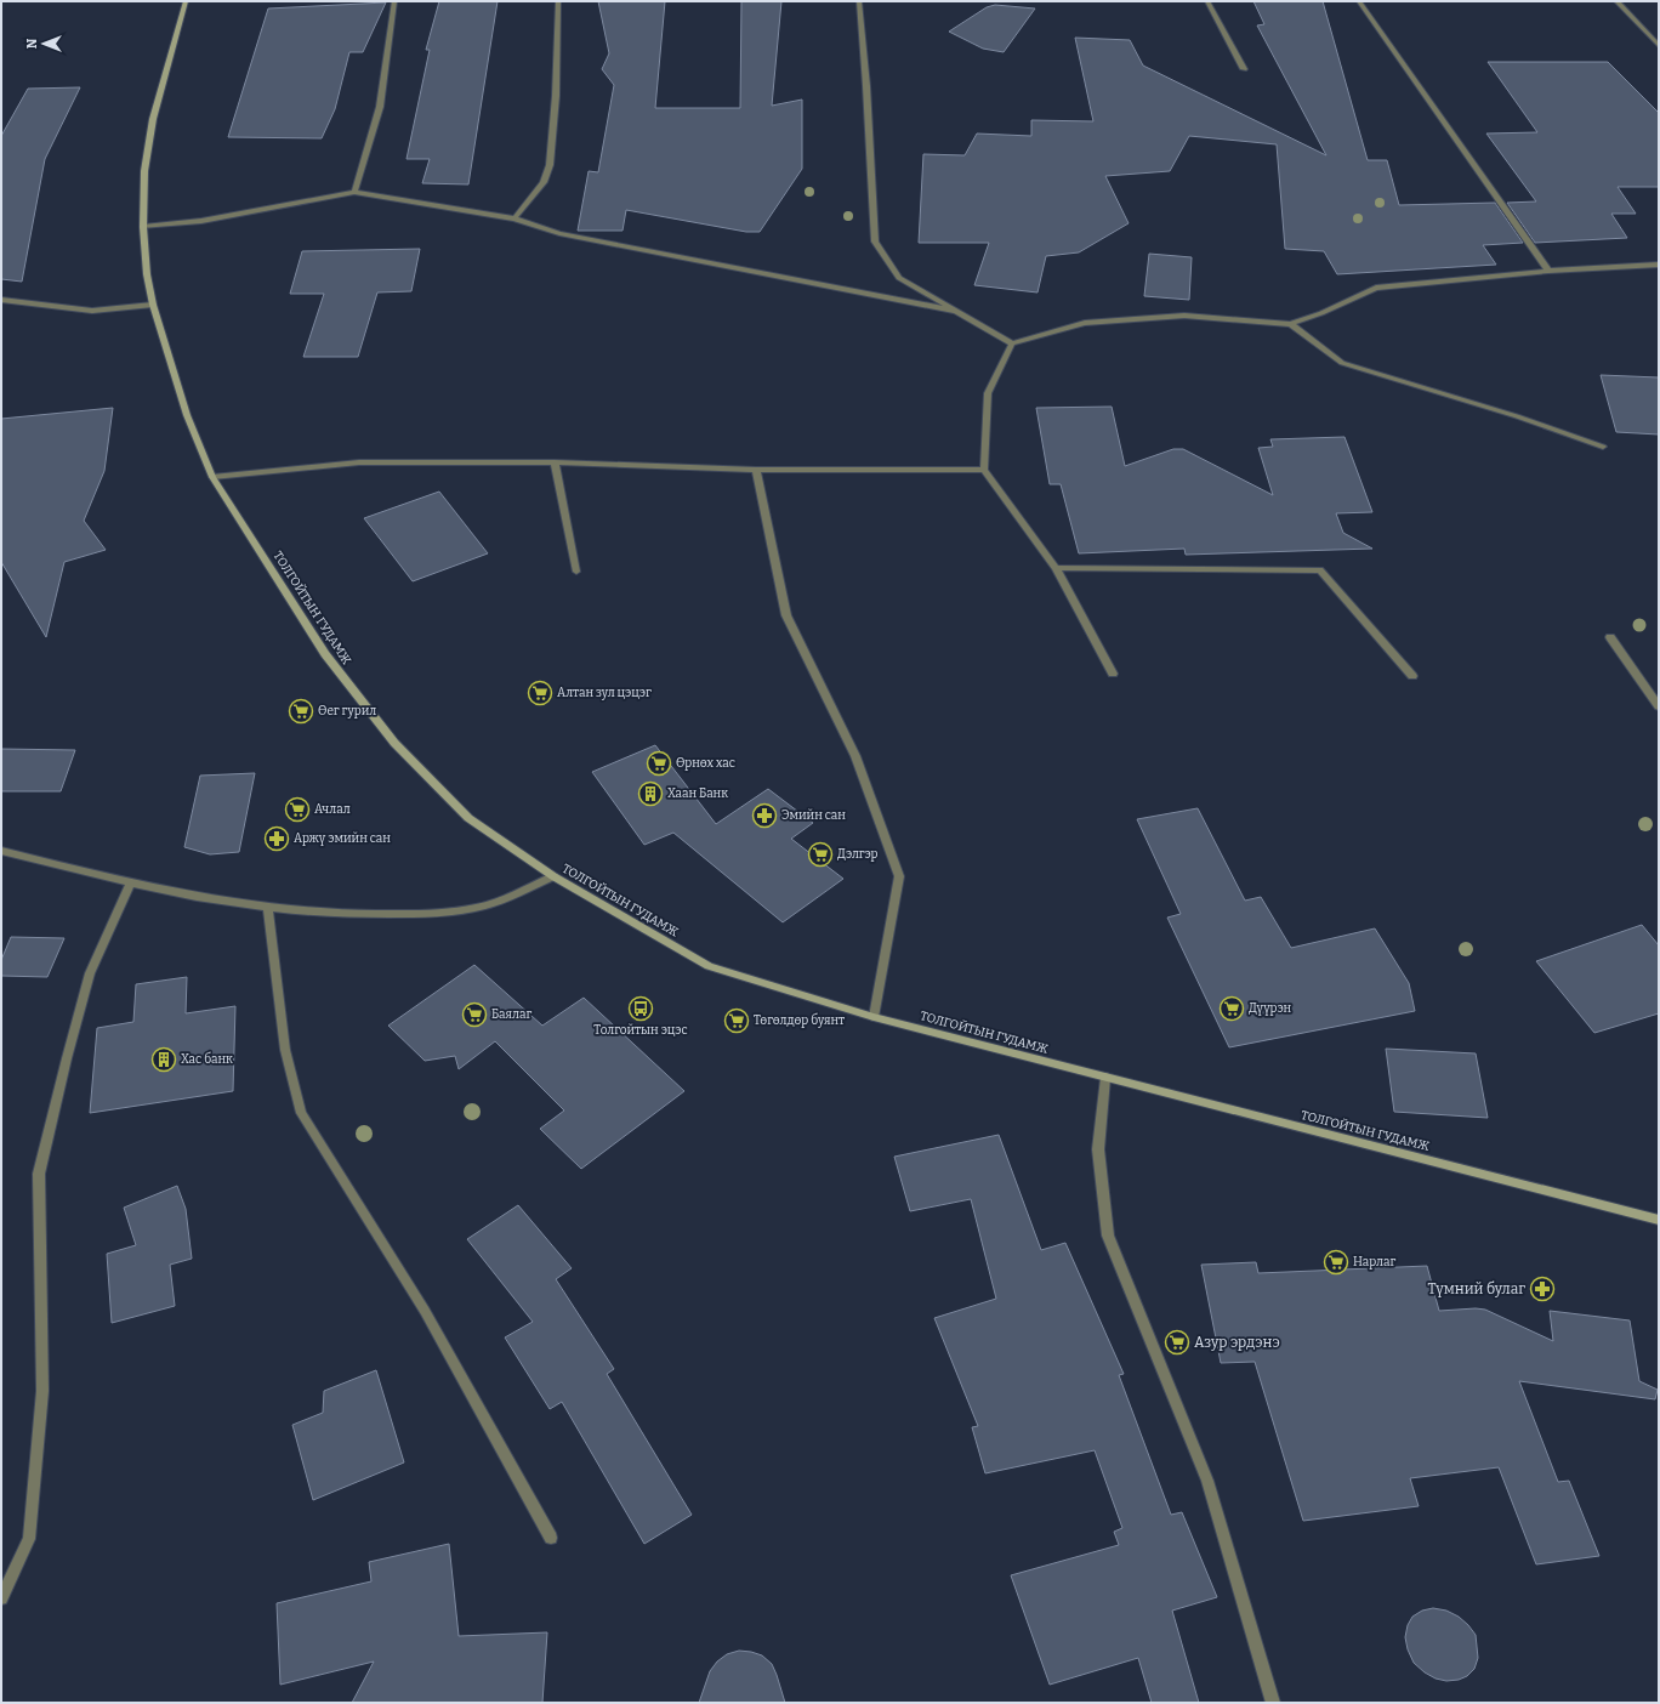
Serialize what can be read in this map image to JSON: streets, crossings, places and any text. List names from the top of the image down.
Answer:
{
  "streets": {
    "main road": ["ТОЛГОЙТЫН ГУДАМЖ"]
  },
  "places": {
    "supermarket": [
      "Алтан зул цэцэг",
      "Өег гурил",
      "Өрнөх хас",
      "Ачлал",
      "Дэлгэр",
      "Дүүрэн",
      "Баялаг",
      "Төгөлдөр буянт",
      "Нарлаг",
      "Азур эрдэнэ"
    ],
    "building": ["Хаан Банк", "Хас банк"],
    "pharmacy": ["Эмийн сан", "Аржү эмийн сан", "Түмний булаг"],
    "bus stop": ["Толгойтын эцэс"]
  },
  "north": "left"
}
